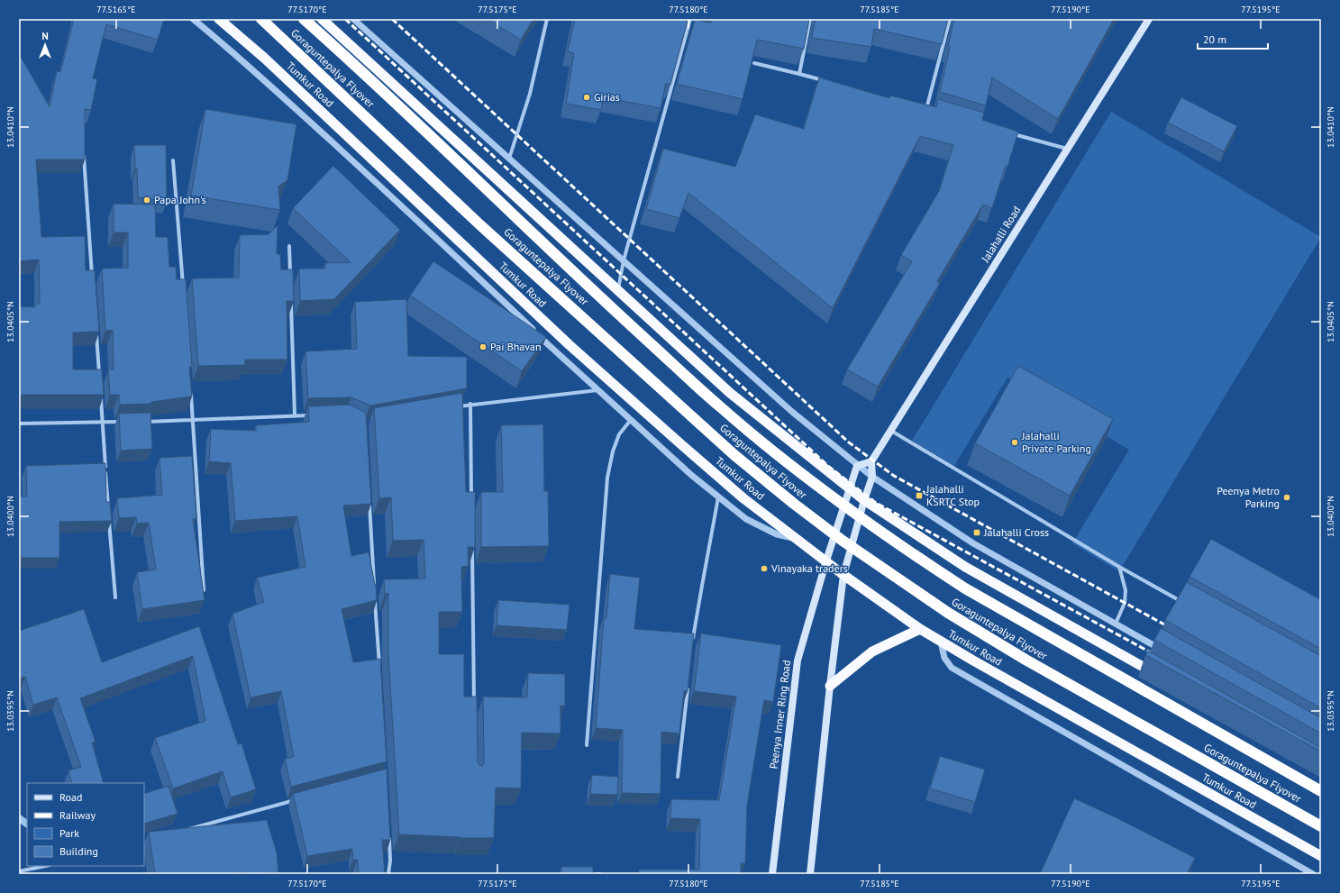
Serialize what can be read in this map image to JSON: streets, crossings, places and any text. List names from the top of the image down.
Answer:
{
  "streets": {
    "highway": ["Goraguntepalya Flyover", "Tumkur Road"],
    "main road": ["Jalahalli Road", "Peenya Inner Ring Road"]
  },
  "crossings": [
    ["Tumkur Road", "Peenya Inner Ring Road"]
  ],
  "places": {
    "other": [
      "Girias",
      "Papa John's",
      "Pai Bhavan",
      "Jalahalli Private Parking",
      "Peenya Metro Parking",
      "Vinayaka traders"
    ],
    "transit": ["Jalahalli KSRTC Stop", "Jalahalli Cross"]
  },
  "legend": [
    "Road",
    "Railway",
    "Park",
    "Building"
  ],
  "scale_bar": "20 m",
  "north": "top",
  "coordinates": [
    "77.5165°E",
    "77.5170°E",
    "77.5175°E",
    "77.5180°E",
    "77.5185°E",
    "77.5190°E",
    "77.5195°E",
    "13.0410°N",
    "13.0405°N",
    "13.0400°N",
    "13.0395°N"
  ]
}
